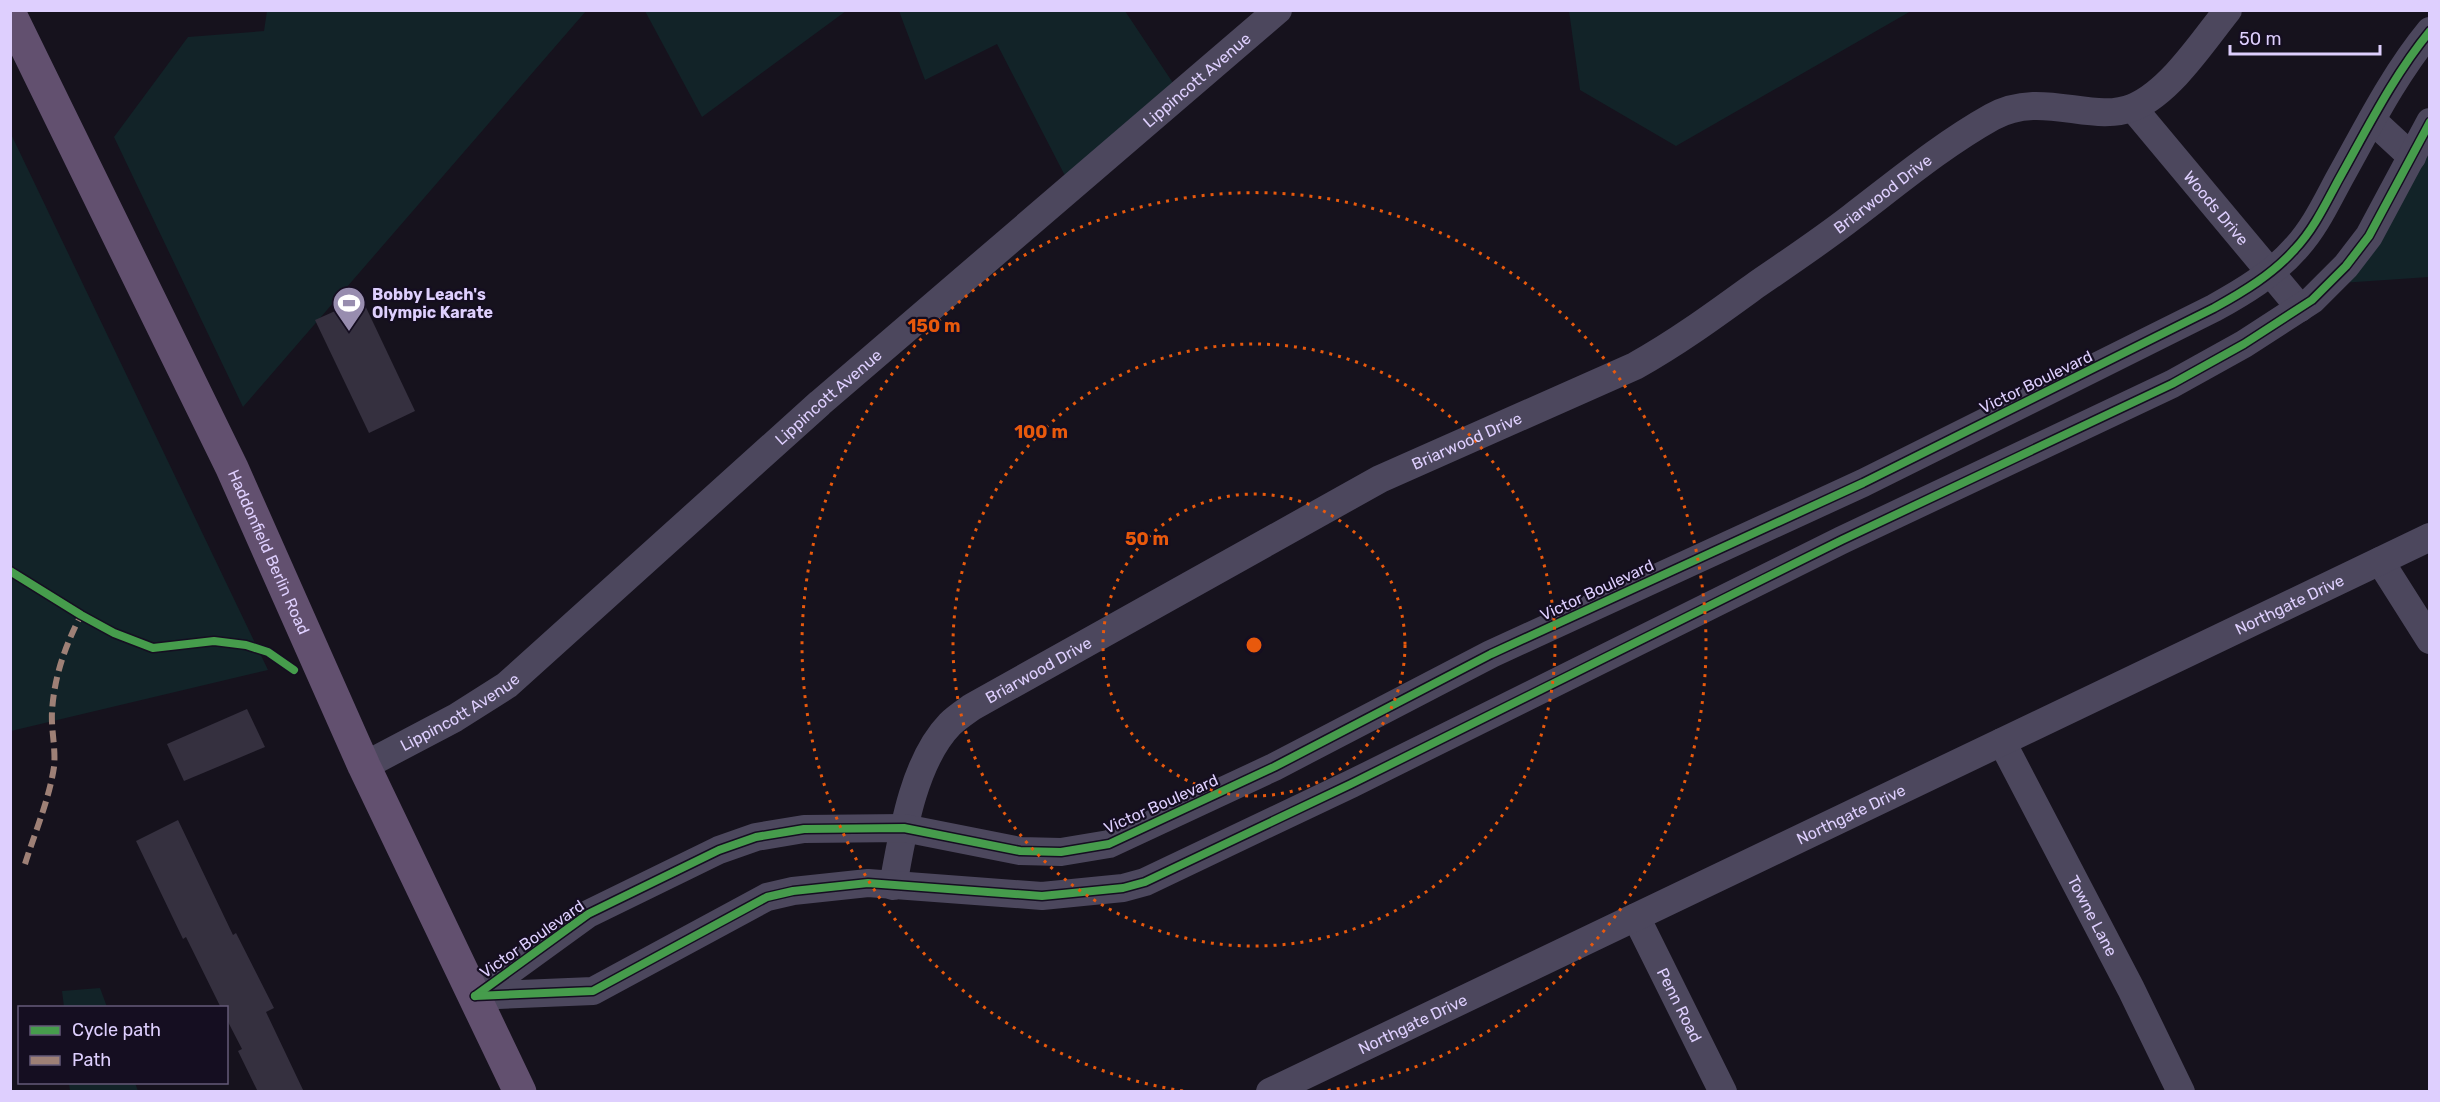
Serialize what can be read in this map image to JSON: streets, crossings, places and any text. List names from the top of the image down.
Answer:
{
  "streets": {
    "main road": ["Haddonfield Berlin Road"],
    "street": [
      "Lippincott Avenue",
      "Briarwood Drive",
      "Woods Drive",
      "Victor Boulevard",
      "Northgate Drive",
      "Towne Lane",
      "Penn Road"
    ]
  },
  "crossings": [
    ["Lippincott Avenue", "Haddonfield Berlin Road"],
    ["Briarwood Drive", "Woods Drive"],
    ["Briarwood Drive", "Victor Boulevard"],
    ["Woods Drive", "Victor Boulevard"],
    ["Victor Boulevard", "Haddonfield Berlin Road"],
    ["Northgate Drive", "Towne Lane"],
    ["Northgate Drive", "Penn Road"]
  ],
  "places": {
    "sports": ["Bobby Leach's Olympic Karate"]
  },
  "legend": ["Cycle path", "Path"],
  "scale_bar": "50 m",
  "rings": ["150 m", "100 m", "50 m"]
}
